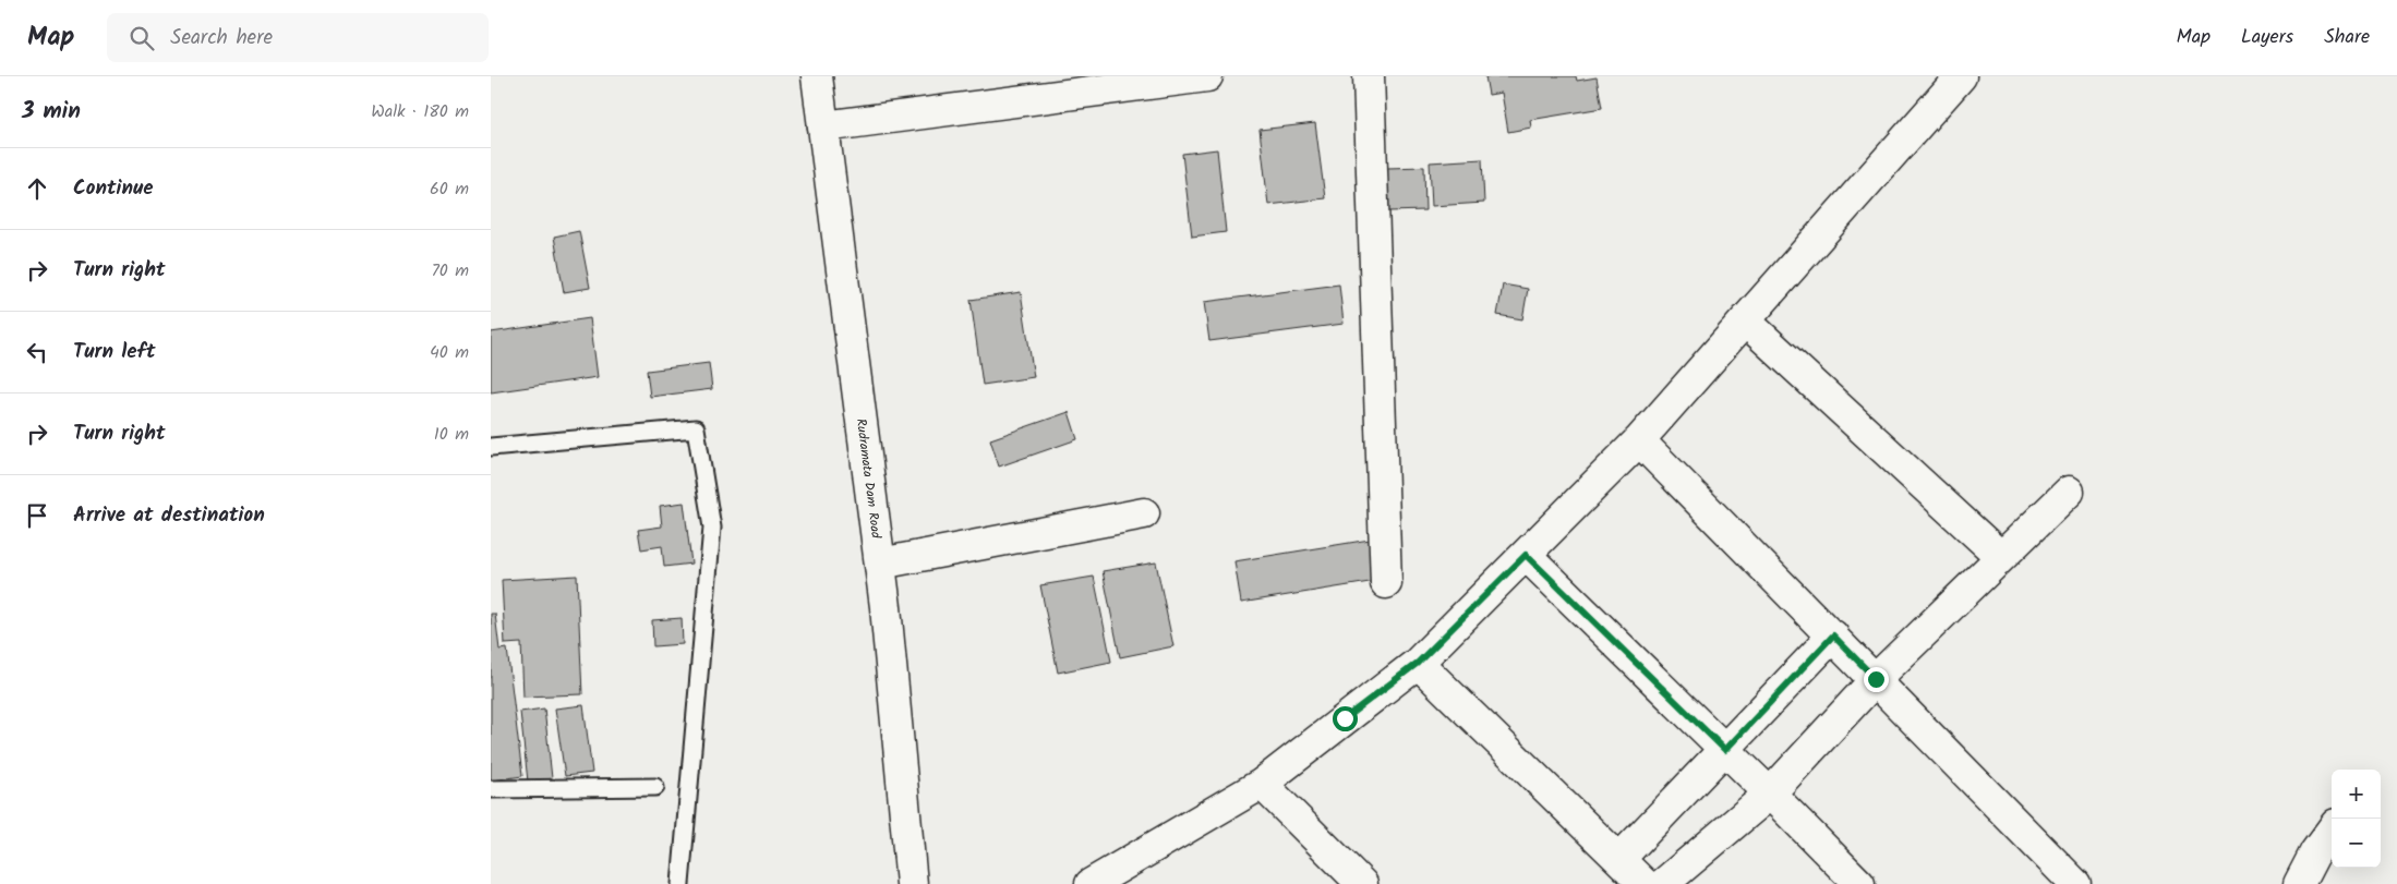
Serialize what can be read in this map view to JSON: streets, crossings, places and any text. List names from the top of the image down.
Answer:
{
  "streets": {
    "main road": ["Rudramata Dam Road"]
  },
  "page": {
    "header": "Map",
    "search": "Search here",
    "nav": ["Map", "Layers", "Share"],
    "heading": ["3 min", "Walk · 180 m"],
    "list": [
      ["Continue", "60 m"],
      ["Turn right", "70 m"],
      ["Turn left", "40 m"],
      ["Turn right", "10 m"],
      "Arrive at destination"
    ],
    "map_buttons": ["+", "−"]
  }
}
